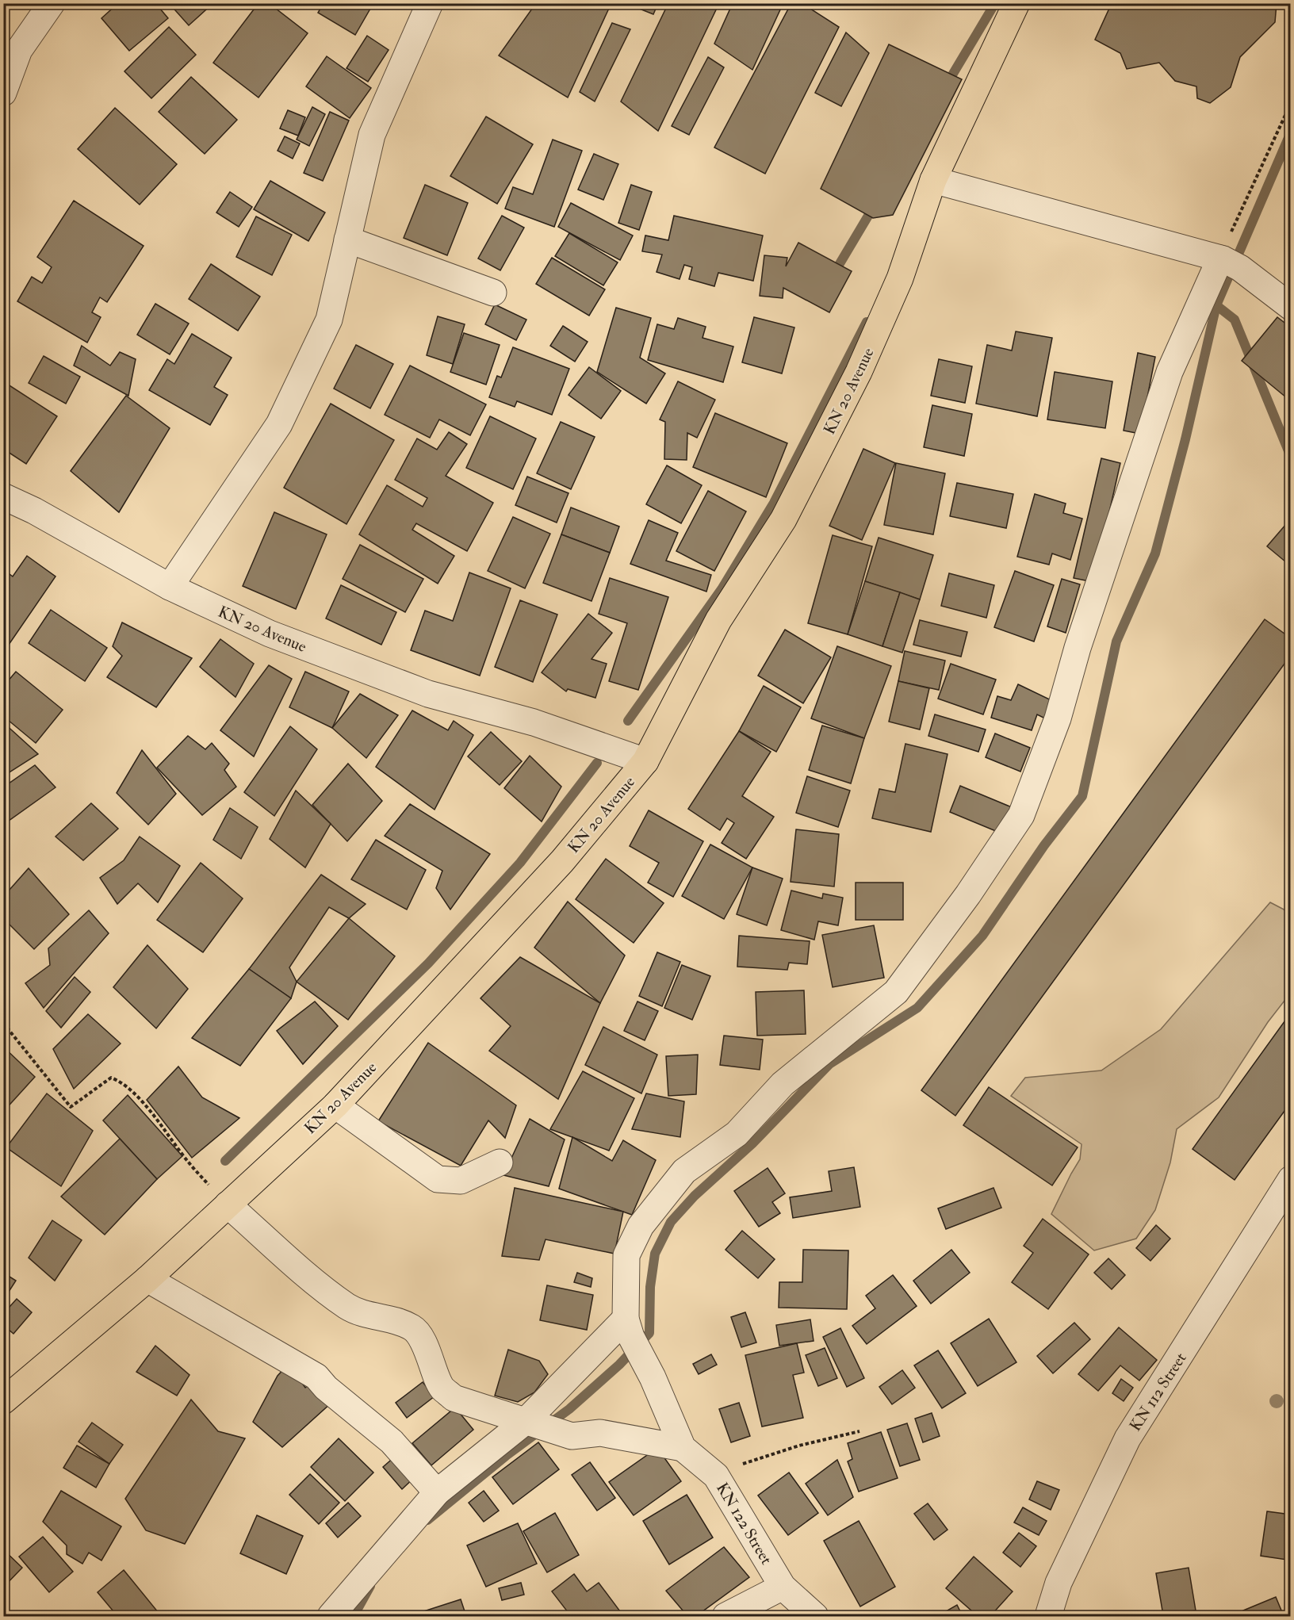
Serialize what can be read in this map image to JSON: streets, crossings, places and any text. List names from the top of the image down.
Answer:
{
  "streets": {
    "main road": ["KN 20 Avenue"],
    "street": ["KN 112 Street", "KN 122 Street"]
  }
}
